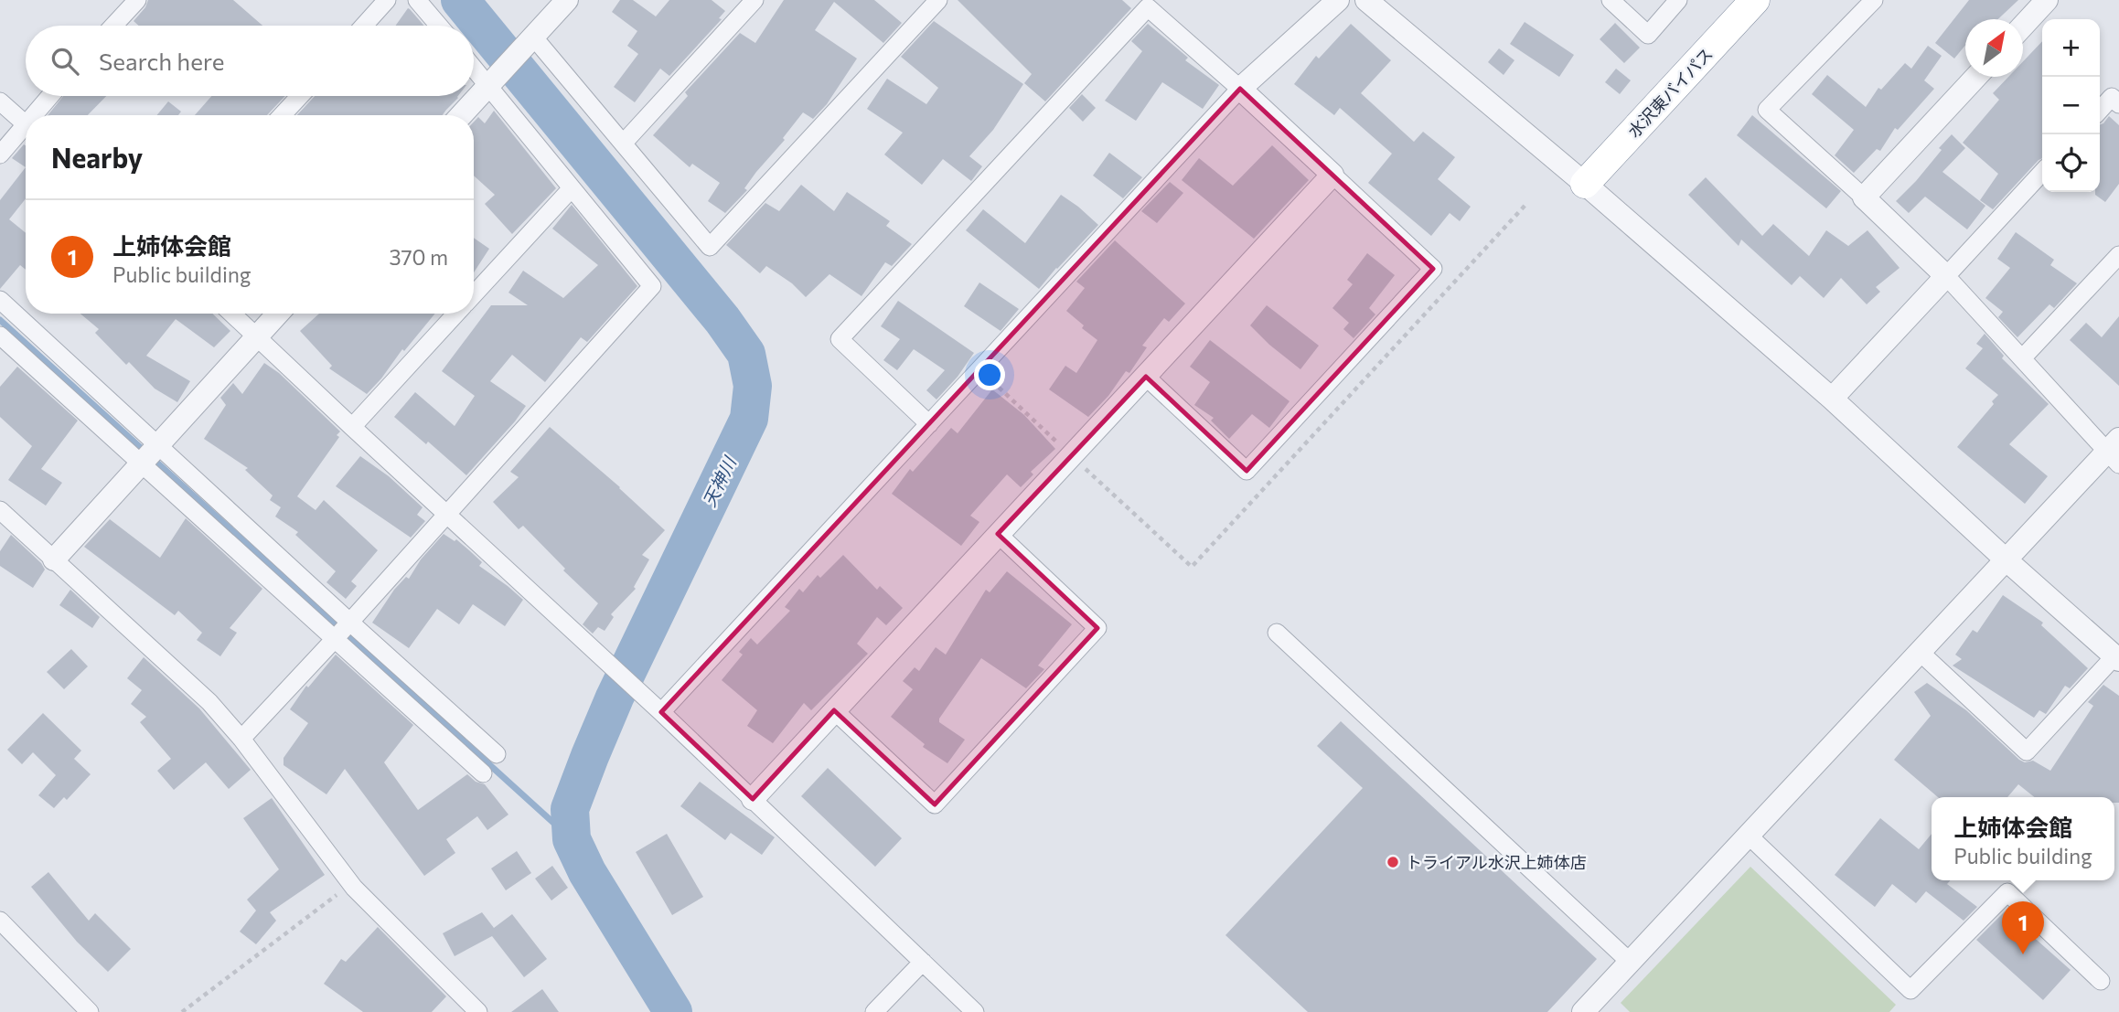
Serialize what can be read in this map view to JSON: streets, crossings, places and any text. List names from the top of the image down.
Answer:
{
  "streets": {
    "highway": ["水沢東バイパス"]
  },
  "water": ["天神川"],
  "places": ["トライアル水沢上姉体店"],
  "north": "top right",
  "page": {
    "map_buttons": ["+", "−"],
    "search": "Search here",
    "heading": "Nearby",
    "list": [
      {
        "mark": "1",
        "name": "上姉体会館",
        "note": "Public building",
        "value": "370 m"
      }
    ],
    "popup": ["上姉体会館", "Public building"],
    "pins": "1"
  }
}
